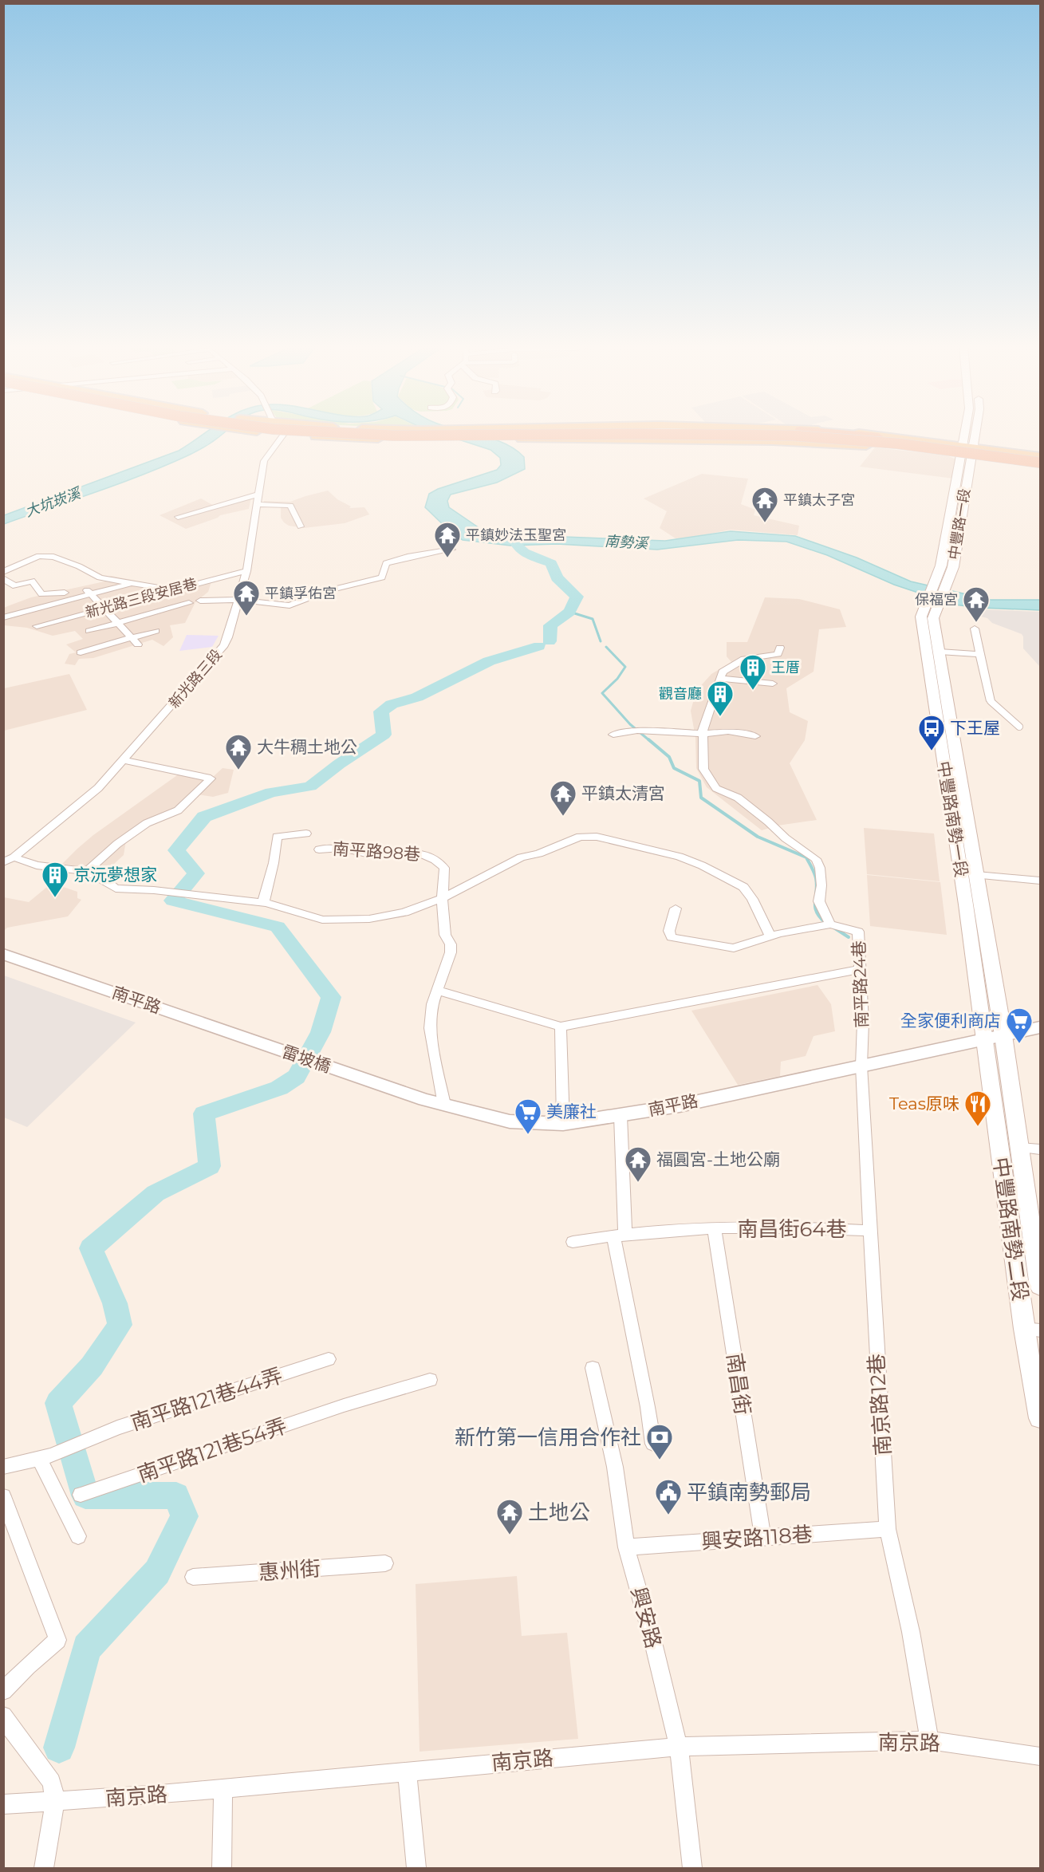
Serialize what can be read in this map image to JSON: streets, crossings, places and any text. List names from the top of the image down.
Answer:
{
  "streets": {
    "main road": ["中豐路一段", "中豐路南勢一段", "中豐路南勢二段"],
    "street": [
      "新光路三段安居巷",
      "新光路三段",
      "南平路98巷",
      "南平路24巷",
      "南平路",
      "雷坡橋",
      "南昌街64巷",
      "南昌街",
      "南平路121巷44弄",
      "南京路12巷",
      "南平路121巷54弄",
      "興安路118巷",
      "惠州街",
      "興安路",
      "南京路"
    ]
  },
  "crossings": [
    ["中豐路一段", "中豐路南勢一段"],
    ["新光路三段安居巷", "新光路三段"],
    ["中豐路南勢一段", "南平路"],
    ["中豐路南勢一段", "中豐路南勢二段"],
    ["南平路98巷", "南平路"],
    ["南平路24巷", "南平路"],
    ["南平路24巷", "南京路12巷"],
    ["南平路", "雷坡橋"],
    ["南平路", "中豐路南勢二段"],
    ["南平路", "南京路12巷"],
    ["南昌街64巷", "南昌街"],
    ["南昌街64巷", "南京路12巷"],
    ["南昌街", "興安路118巷"],
    ["南京路12巷", "興安路118巷"],
    ["南京路12巷", "南京路"],
    ["興安路118巷", "興安路"],
    ["興安路", "南京路"]
  ],
  "water": ["大坑崁溪", "南勢溪"],
  "places": {
    "temple": [
      "平鎮太子宮",
      "平鎮妙法玉聖宮",
      "平鎮孚佑宮",
      "保福宮",
      "大牛稠土地公",
      "平鎮太清宮",
      "福圓宮-土地公廟",
      "土地公"
    ],
    "building": ["王厝", "觀音廳", "京沅夢想家"],
    "bus stop": ["下王屋"],
    "supermarket": ["全家便利商店", "美廉社"],
    "restaurant": ["Teas原味"],
    "bank": ["新竹第一信用合作社"],
    "public building": ["平鎮南勢郵局"]
  }
}
